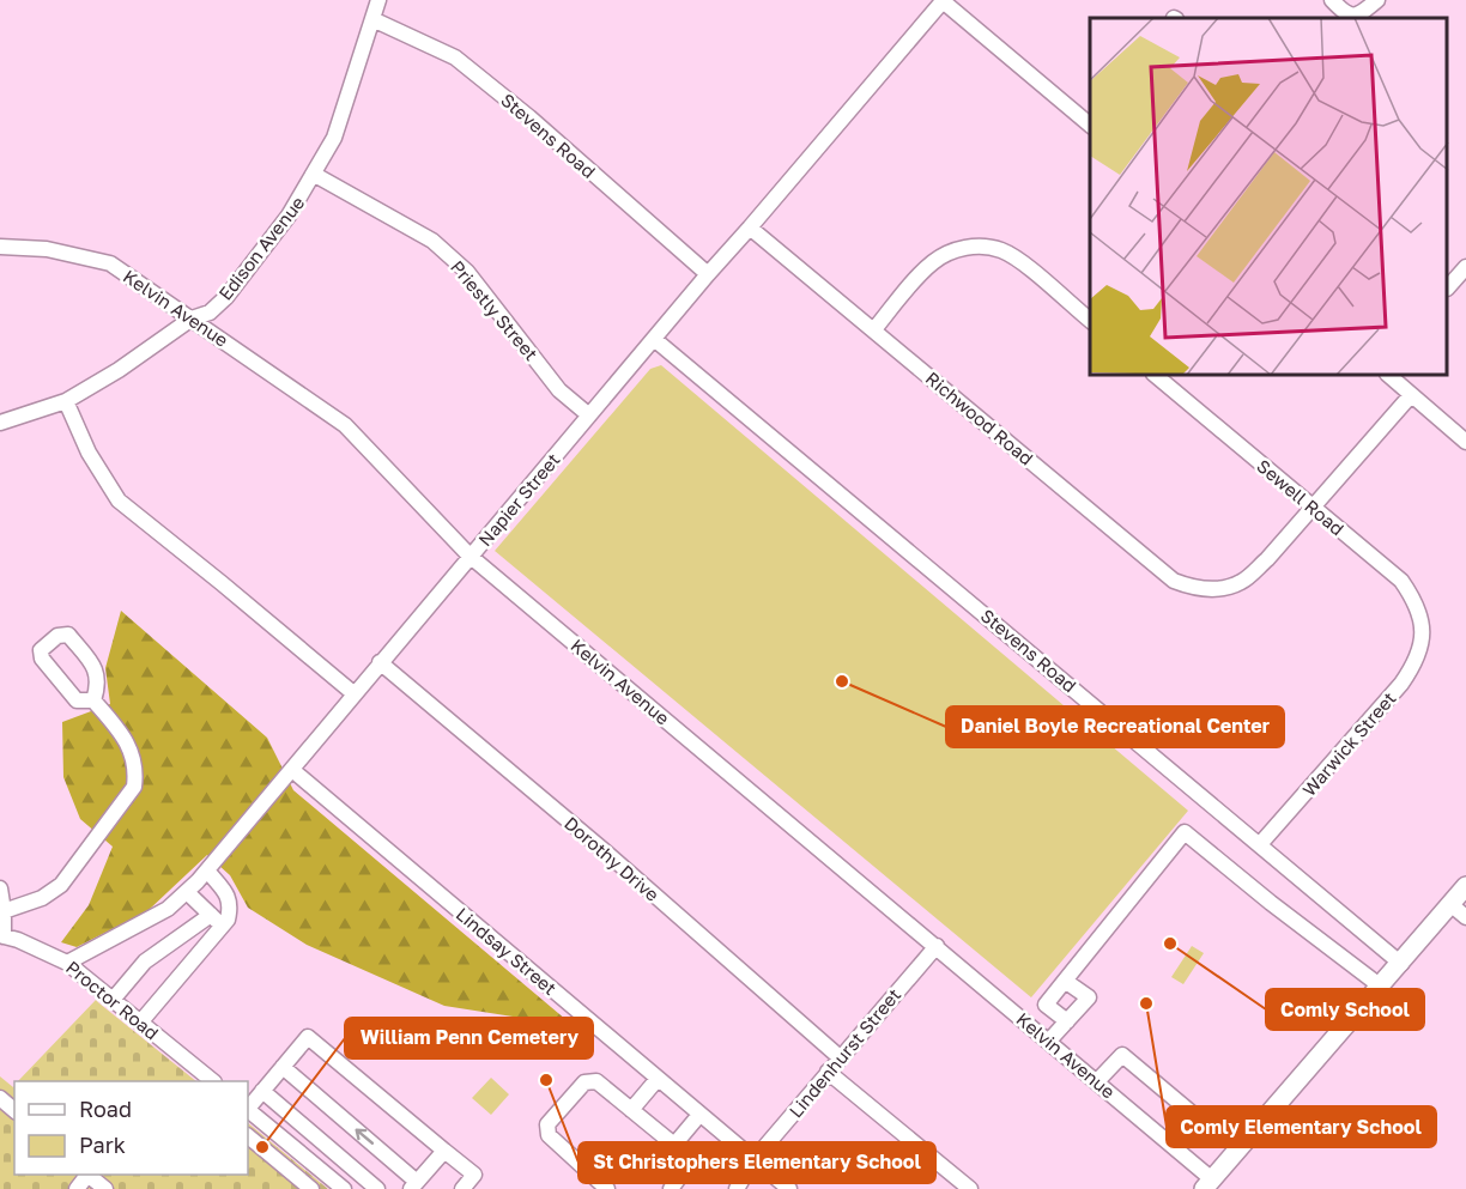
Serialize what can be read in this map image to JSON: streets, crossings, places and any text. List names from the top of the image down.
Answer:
{
  "streets": {
    "street": [
      "Stevens Road",
      "Edison Avenue",
      "Kelvin Avenue",
      "Priestly Street",
      "Richwood Road",
      "Sewell Road",
      "Napier Street",
      "Warwick Street",
      "Dorothy Drive",
      "Lindsay Street",
      "Proctor Road",
      "Lindenhurst Street"
    ]
  },
  "crossings": [
    ["Stevens Road", "Edison Avenue"],
    ["Stevens Road", "Napier Street"],
    ["Stevens Road", "Warwick Street"],
    ["Edison Avenue", "Kelvin Avenue"],
    ["Edison Avenue", "Priestly Street"],
    ["Kelvin Avenue", "Napier Street"],
    ["Kelvin Avenue", "Lindenhurst Street"],
    ["Priestly Street", "Napier Street"],
    ["Richwood Road", "Sewell Road"],
    ["Richwood Road", "Napier Street"],
    ["Sewell Road", "Warwick Street"],
    ["Napier Street", "Dorothy Drive"],
    ["Napier Street", "Lindsay Street"],
    ["Napier Street", "Proctor Road"],
    ["Dorothy Drive", "Lindenhurst Street"],
    ["Lindsay Street", "Lindenhurst Street"]
  ],
  "places": [
    "Daniel Boyle Recreational Center",
    "Comly School",
    "Comly Elementary School",
    "St Christophers Elementary School",
    "William Penn Cemetery"
  ],
  "legend": ["Road", "Park"]
}
